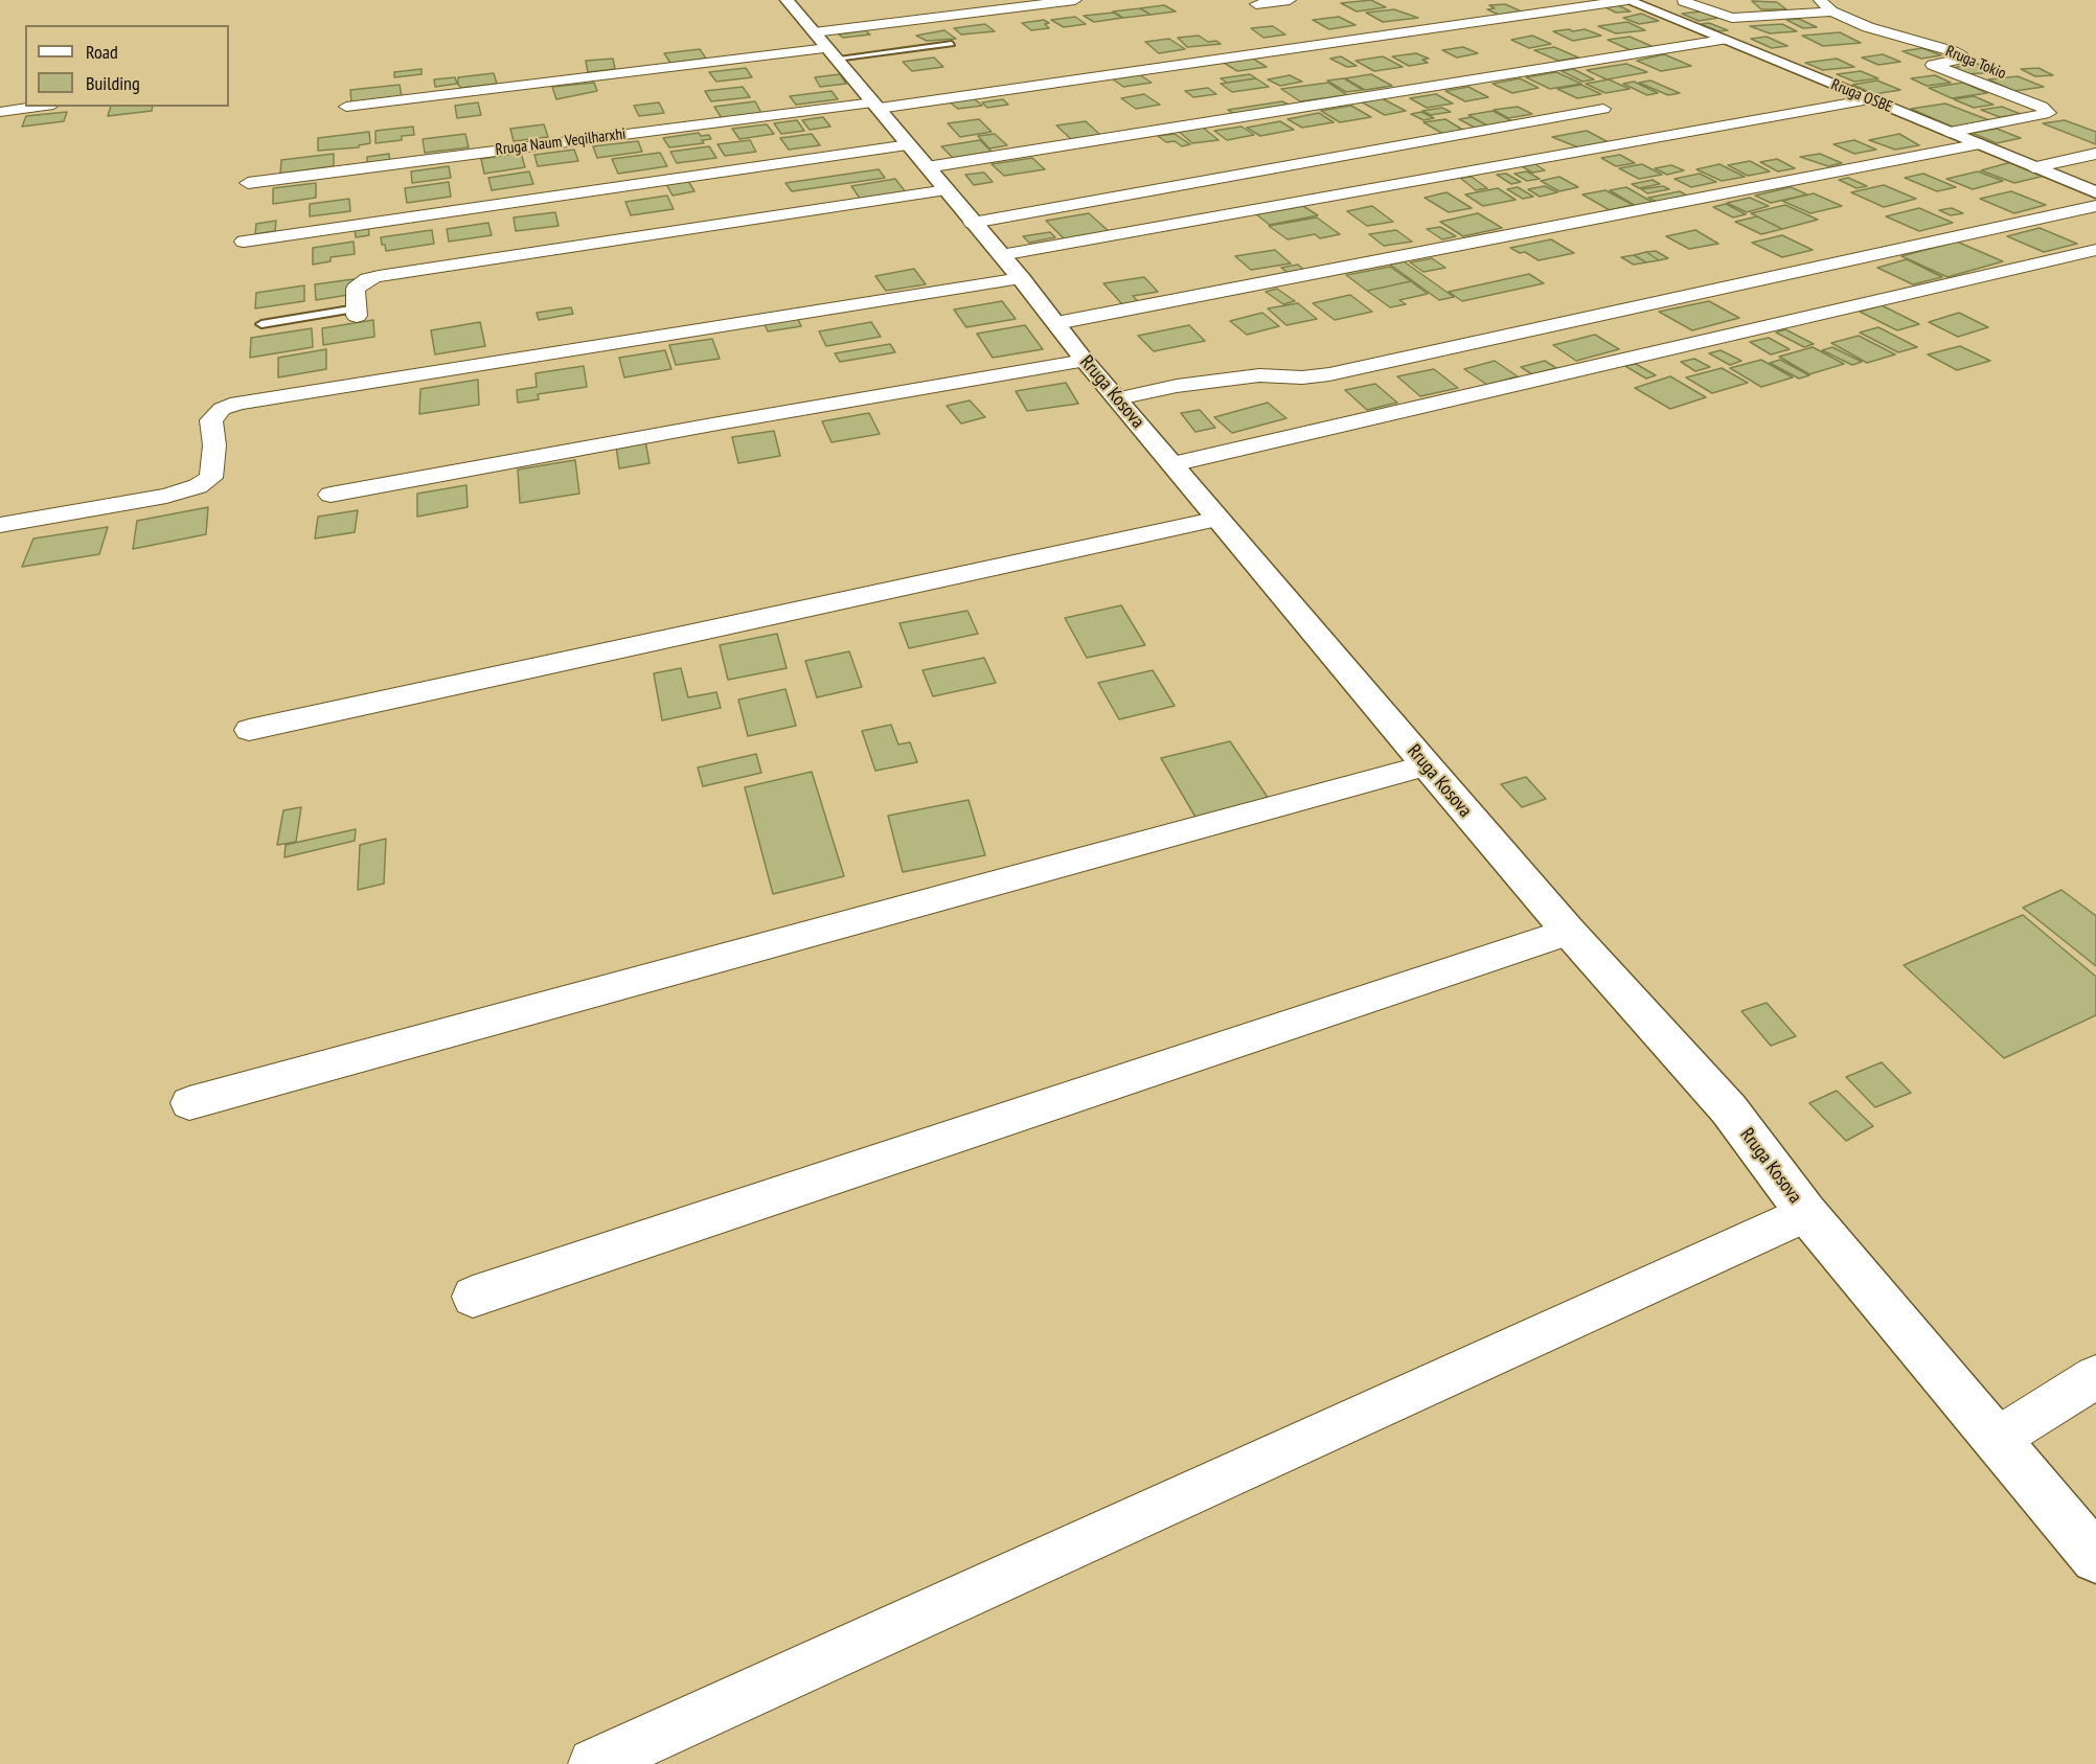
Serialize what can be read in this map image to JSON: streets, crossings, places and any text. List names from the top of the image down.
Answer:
{
  "streets": {
    "street": [
      "Rruga Tokio",
      "Rruga OSBE",
      "Rruga Naum Veqilharxhi",
      "Rruga Kosova"
    ]
  },
  "crossings": [
    ["Rruga Tokio", "Rruga OSBE"],
    ["Rruga Naum Veqilharxhi", "Rruga Kosova"]
  ],
  "legend": ["Road", "Building"]
}
